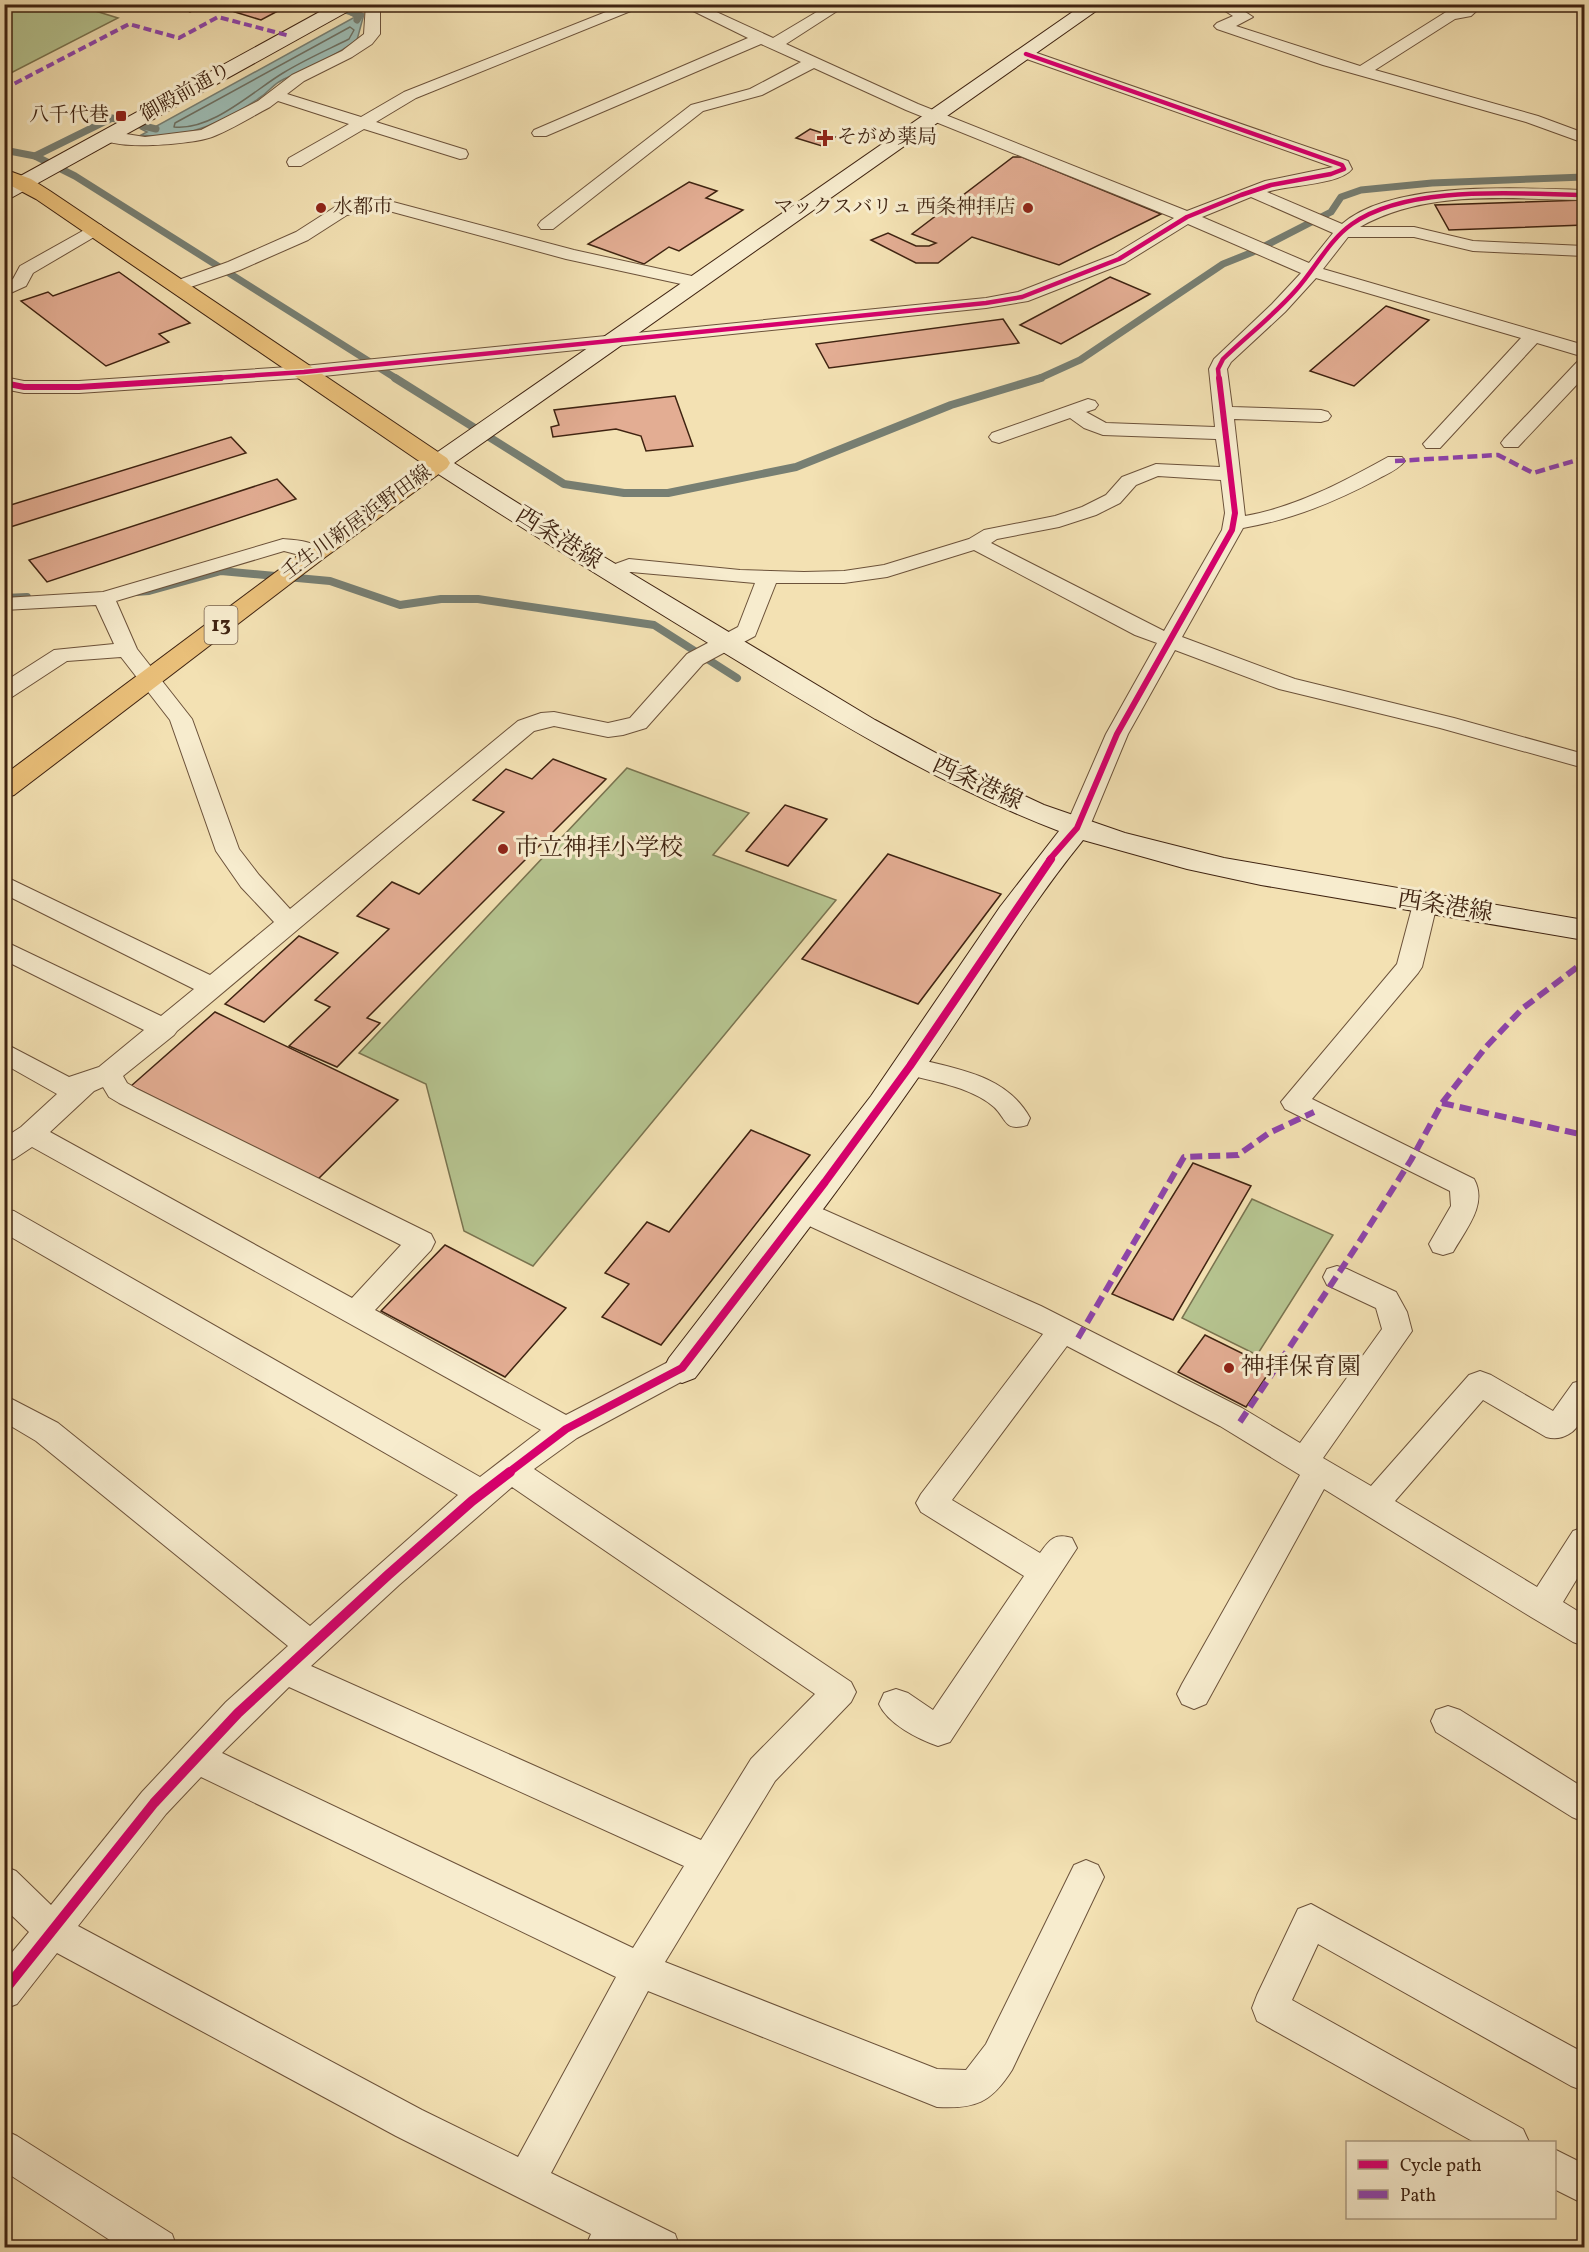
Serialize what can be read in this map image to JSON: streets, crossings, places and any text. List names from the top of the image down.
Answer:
{
  "streets": {
    "main road": ["壬生川新居浜野田線", "13"],
    "street": ["御殿前通り", "西条港線"]
  },
  "crossings": [
    ["御殿前通り", "壬生川新居浜野田線"],
    ["壬生川新居浜野田線", "西条港線"]
  ],
  "places": {
    "transit": ["八千代巷"],
    "health": ["そがめ薬局"],
    "other": [
      "水都市",
      "マックスバリュ 西条神拝店",
      "市立神拝小学校",
      "神拝保育園"
    ]
  },
  "legend": ["Cycle path", "Path"]
}
